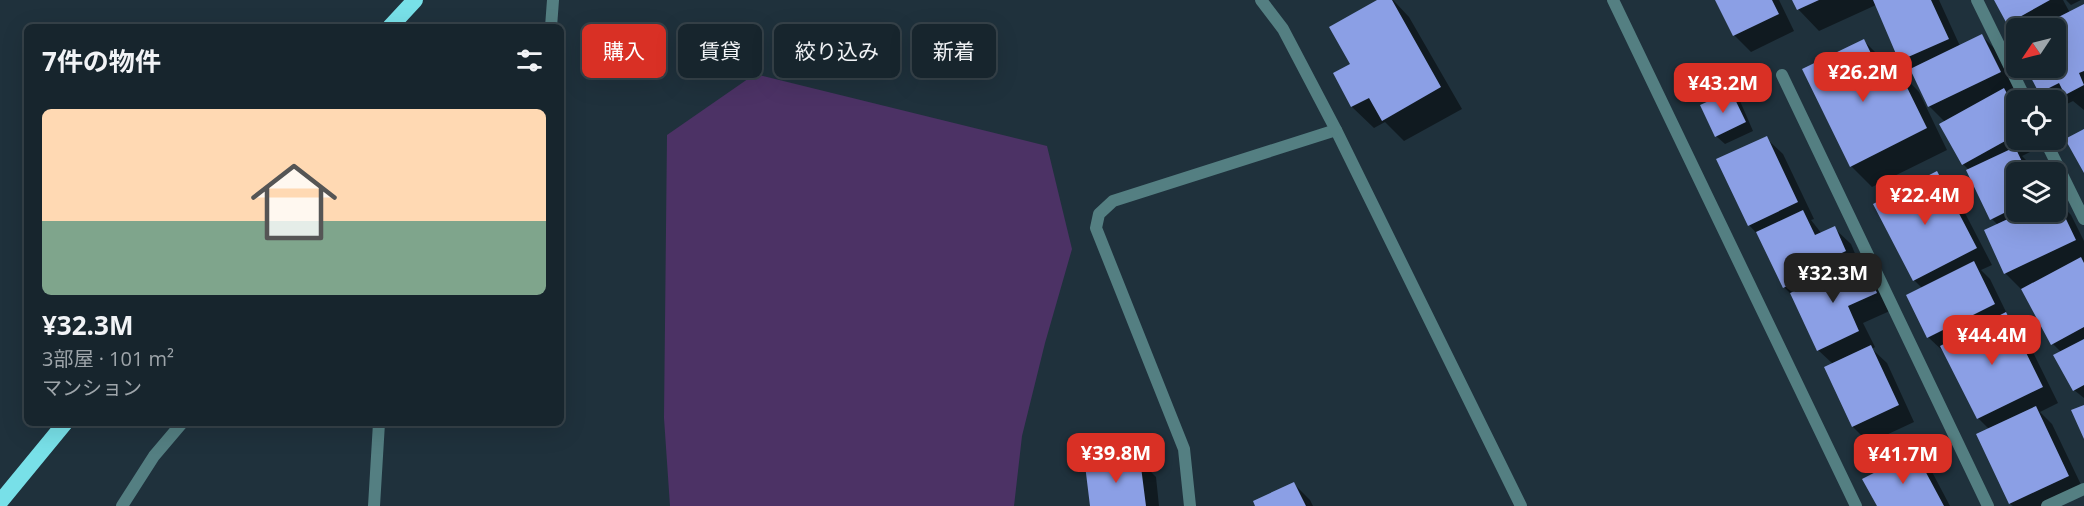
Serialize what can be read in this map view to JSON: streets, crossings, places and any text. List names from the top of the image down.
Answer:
{
  "north": "bottom left",
  "page": {
    "chip": [
      "購入",
      "賃貸",
      "絞り込み",
      "新着"
    ],
    "heading": "7件の物件",
    "price": [
      "¥26.2M",
      "¥43.2M",
      "¥22.4M",
      "¥32.3M",
      "¥44.4M",
      "¥39.8M",
      "¥41.7M"
    ],
    "list": [
      {
        "name": "¥32.3M",
        "note": "3部屋 · 101 m² · マンション"
      }
    ]
  }
}
